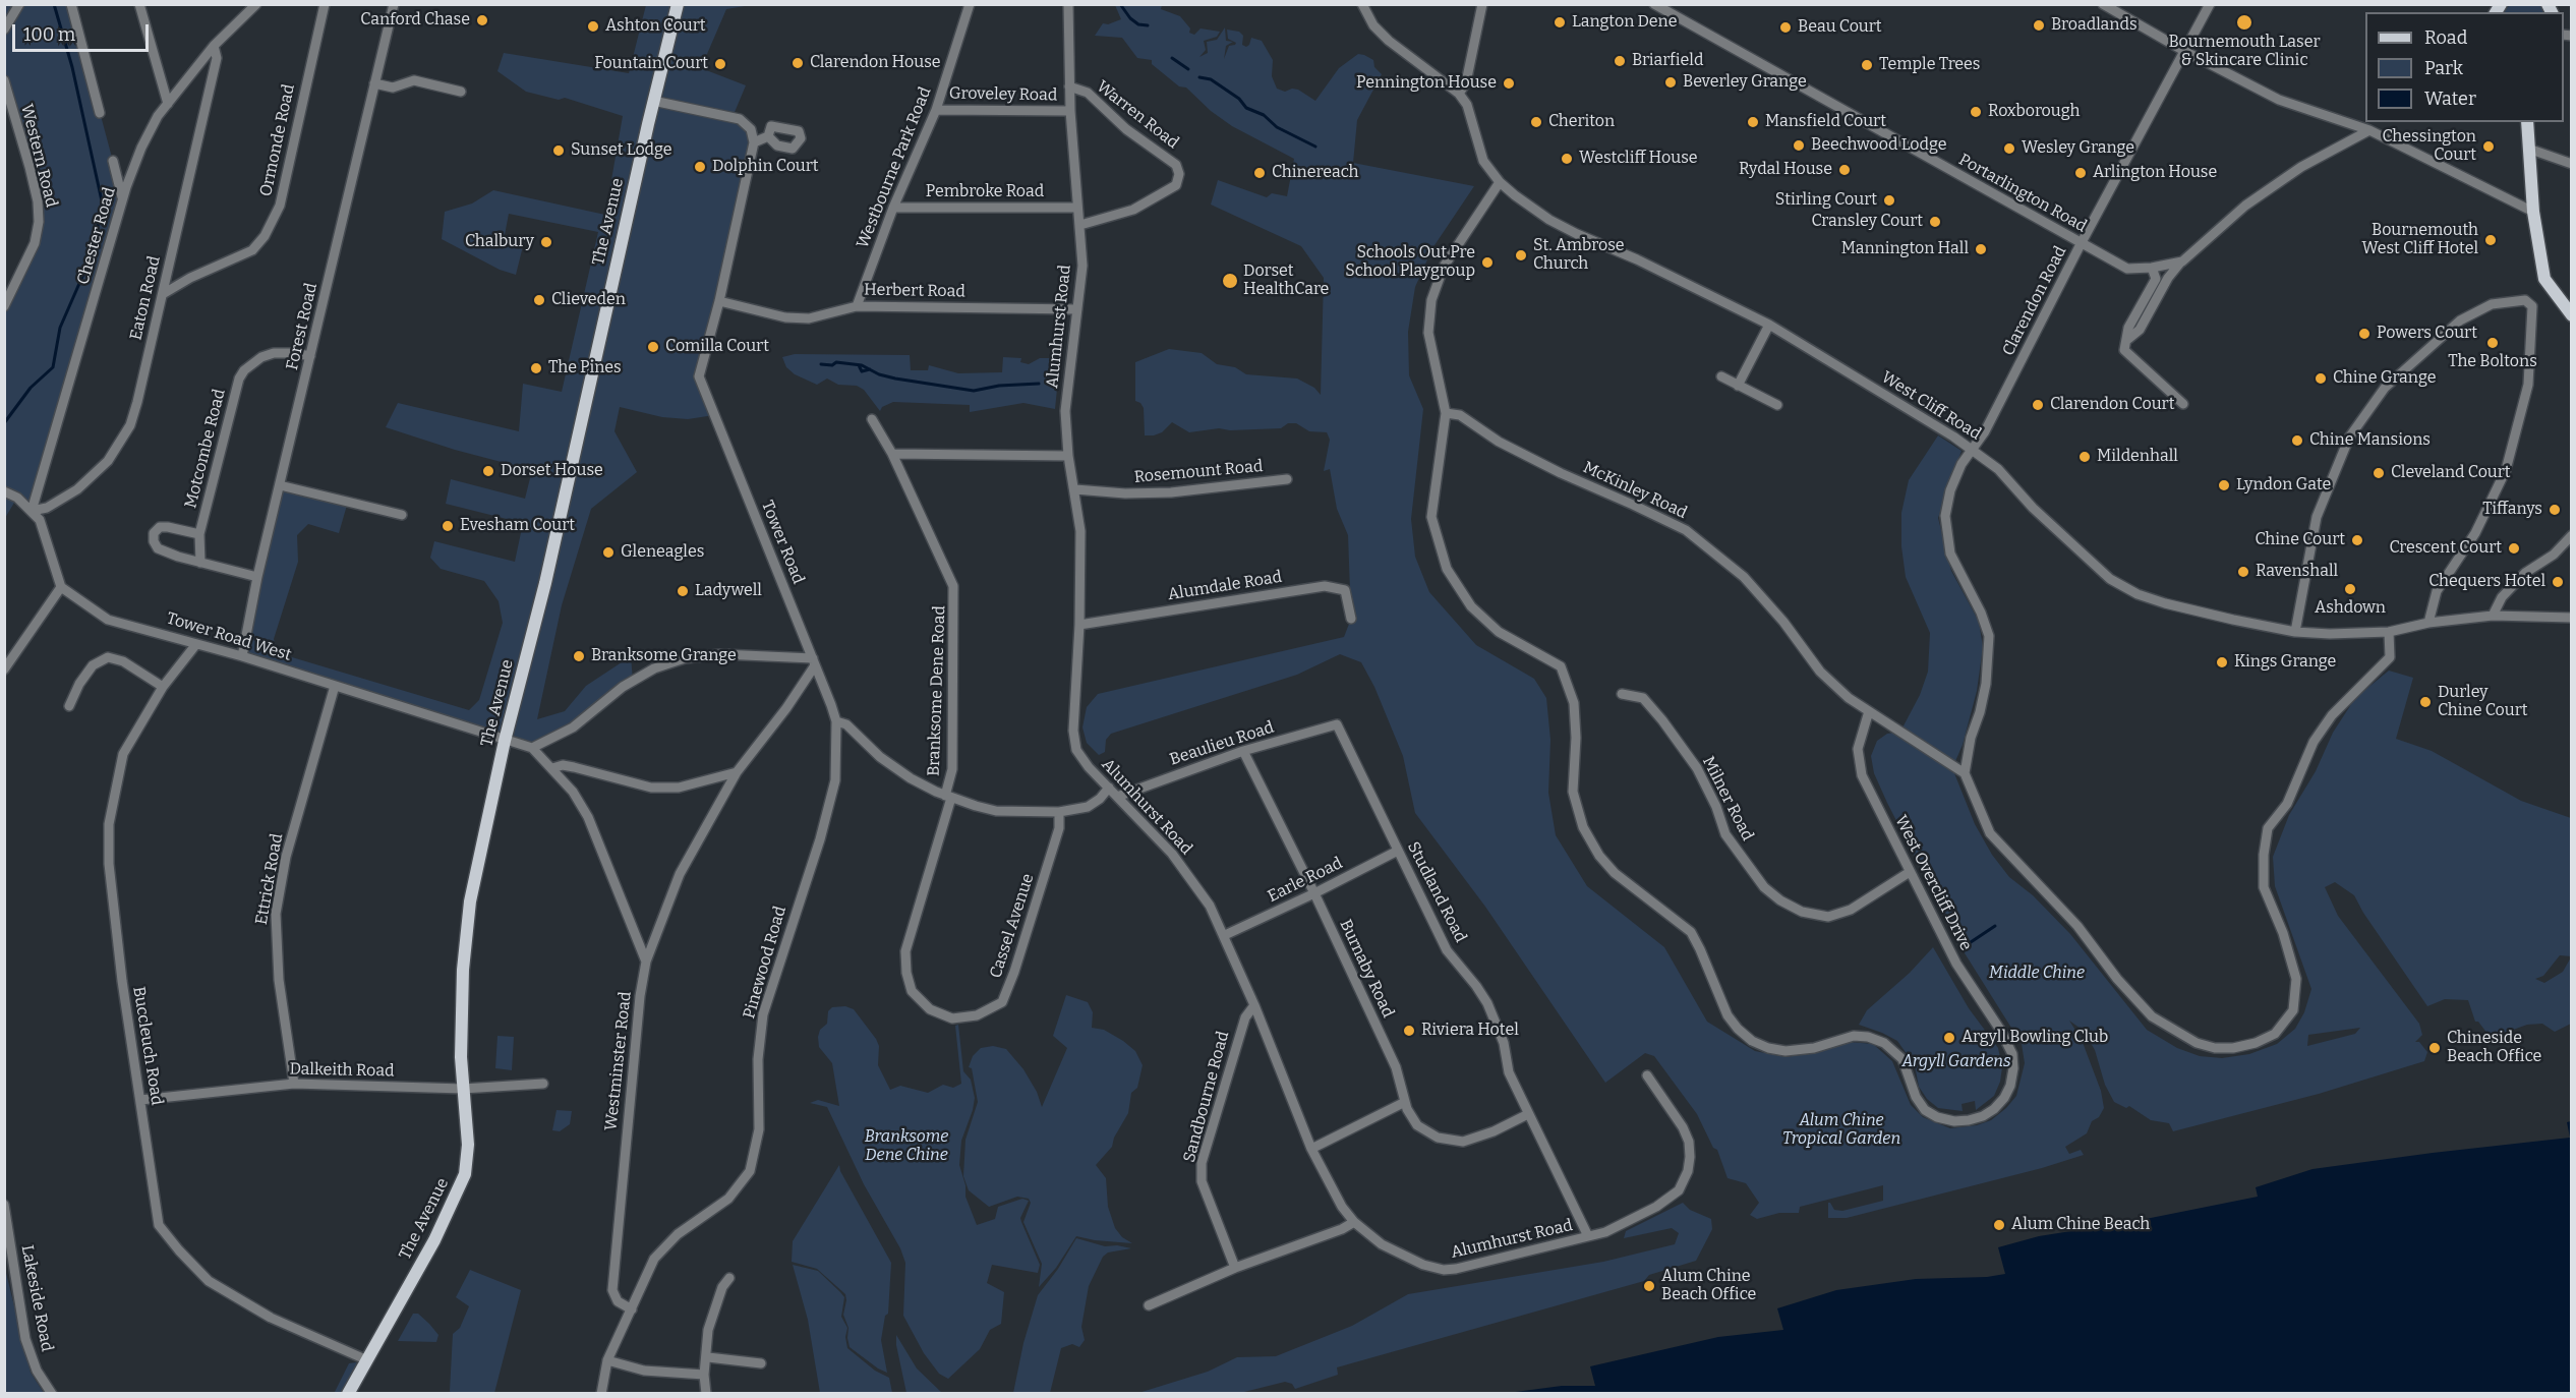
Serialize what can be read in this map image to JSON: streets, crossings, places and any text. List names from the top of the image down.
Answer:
{
  "streets": {
    "main road": ["The Avenue"],
    "street": [
      "Groveley Road",
      "Warren Road",
      "Ormonde Road",
      "Western Road",
      "Westbourne Park Road",
      "Pembroke Road",
      "Portarlington Road",
      "Chester Road",
      "Herbert Road",
      "Eaton Road",
      "Clarendon Road",
      "Forest Road",
      "Alumhurst Road",
      "West Cliff Road",
      "Motcombe Road",
      "Rosemount Road",
      "McKinley Road",
      "Tower Road",
      "Alumdale Road",
      "Tower Road West",
      "Branksome Dene Road",
      "Beaulieu Road",
      "Milner Road",
      "Ettrick Road",
      "Earle Road",
      "West Overcliff Drive",
      "Studland Road",
      "Cassel Avenue",
      "Pinewood Road",
      "Burnaby Road",
      "Buccleuch Road",
      "Westminster Road",
      "Dalkeith Road",
      "Sandbourne Road",
      "Lakeside Road"
    ]
  },
  "crossings": [
    ["Groveley Road", "Westbourne Park Road"],
    ["Groveley Road", "Alumhurst Road"],
    ["Warren Road", "Alumhurst Road"],
    ["Ormonde Road", "Eaton Road"],
    ["Westbourne Park Road", "Pembroke Road"],
    ["Westbourne Park Road", "Herbert Road"],
    ["Pembroke Road", "Alumhurst Road"],
    ["Portarlington Road", "Clarendon Road"],
    ["The Avenue", "Tower Road West"],
    ["The Avenue", "Buccleuch Road"],
    ["The Avenue", "Dalkeith Road"],
    ["Chester Road", "Eaton Road"],
    ["Herbert Road", "Alumhurst Road"],
    ["Herbert Road", "Tower Road"],
    ["Clarendon Road", "West Cliff Road"],
    ["Forest Road", "Motcombe Road"],
    ["Forest Road", "Tower Road West"],
    ["Alumhurst Road", "Rosemount Road"],
    ["Alumhurst Road", "Alumdale Road"],
    ["Alumhurst Road", "Beaulieu Road"],
    ["Alumhurst Road", "Earle Road"],
    ["Alumhurst Road", "Studland Road"],
    ["Alumhurst Road", "Sandbourne Road"],
    ["West Cliff Road", "West Overcliff Drive"],
    ["McKinley Road", "West Overcliff Drive"],
    ["Tower Road", "Pinewood Road"],
    ["Tower Road West", "Ettrick Road"],
    ["Tower Road West", "Buccleuch Road"],
    ["Branksome Dene Road", "Cassel Avenue"],
    ["Beaulieu Road", "Studland Road"],
    ["Beaulieu Road", "Burnaby Road"],
    ["Milner Road", "West Overcliff Drive"],
    ["Ettrick Road", "Dalkeith Road"],
    ["Earle Road", "Studland Road"],
    ["Earle Road", "Burnaby Road"],
    ["Studland Road", "Burnaby Road"],
    ["Pinewood Road", "Westminster Road"],
    ["Buccleuch Road", "Dalkeith Road"]
  ],
  "parks": [
    "Middle Chine",
    "Argyll Gardens",
    "Alum Chine Tropical Garden",
    "Branksome Dene Chine"
  ],
  "places": [
    "Canford Chase",
    "Langton Dene",
    "Bournemouth Laser & Skincare Clinic",
    "Broadlands",
    "Ashton Court",
    "Beau Court",
    "Briarfield",
    "Clarendon House",
    "Fountain Court",
    "Temple Trees",
    "Beverley Grange",
    "Pennington House",
    "Roxborough",
    "Cheriton",
    "Mansfield Court",
    "Beechwood Lodge",
    "Chessington Court",
    "Wesley Grange",
    "Sunset Lodge",
    "Westcliff House",
    "Dolphin Court",
    "Rydal House",
    "Chinereach",
    "Arlington House",
    "Stirling Court",
    "Cransley Court",
    "Bournemouth West Cliff Hotel",
    "Chalbury",
    "Mannington Hall",
    "St. Ambrose Church",
    "Schools Out Pre School Playgroup",
    "Dorset HealthCare",
    "Clieveden",
    "Powers Court",
    "The Boltons",
    "Comilla Court",
    "The Pines",
    "Chine Grange",
    "Clarendon Court",
    "Chine Mansions",
    "Mildenhall",
    "Dorset House",
    "Cleveland Court",
    "Lyndon Gate",
    "Tiffanys",
    "Evesham Court",
    "Chine Court",
    "Crescent Court",
    "Gleneagles",
    "Ravenshall",
    "Chequers Hotel",
    "Ashdown",
    "Ladywell",
    "Branksome Grange",
    "Kings Grange",
    "Durley Chine Court",
    "Riviera Hotel",
    "Argyll Bowling Club",
    "Chineside Beach Office",
    "Alum Chine Beach",
    "Alum Chine Beach Office"
  ],
  "legend": ["Road", "Park", "Water"],
  "scale_bar": "100 m"
}
